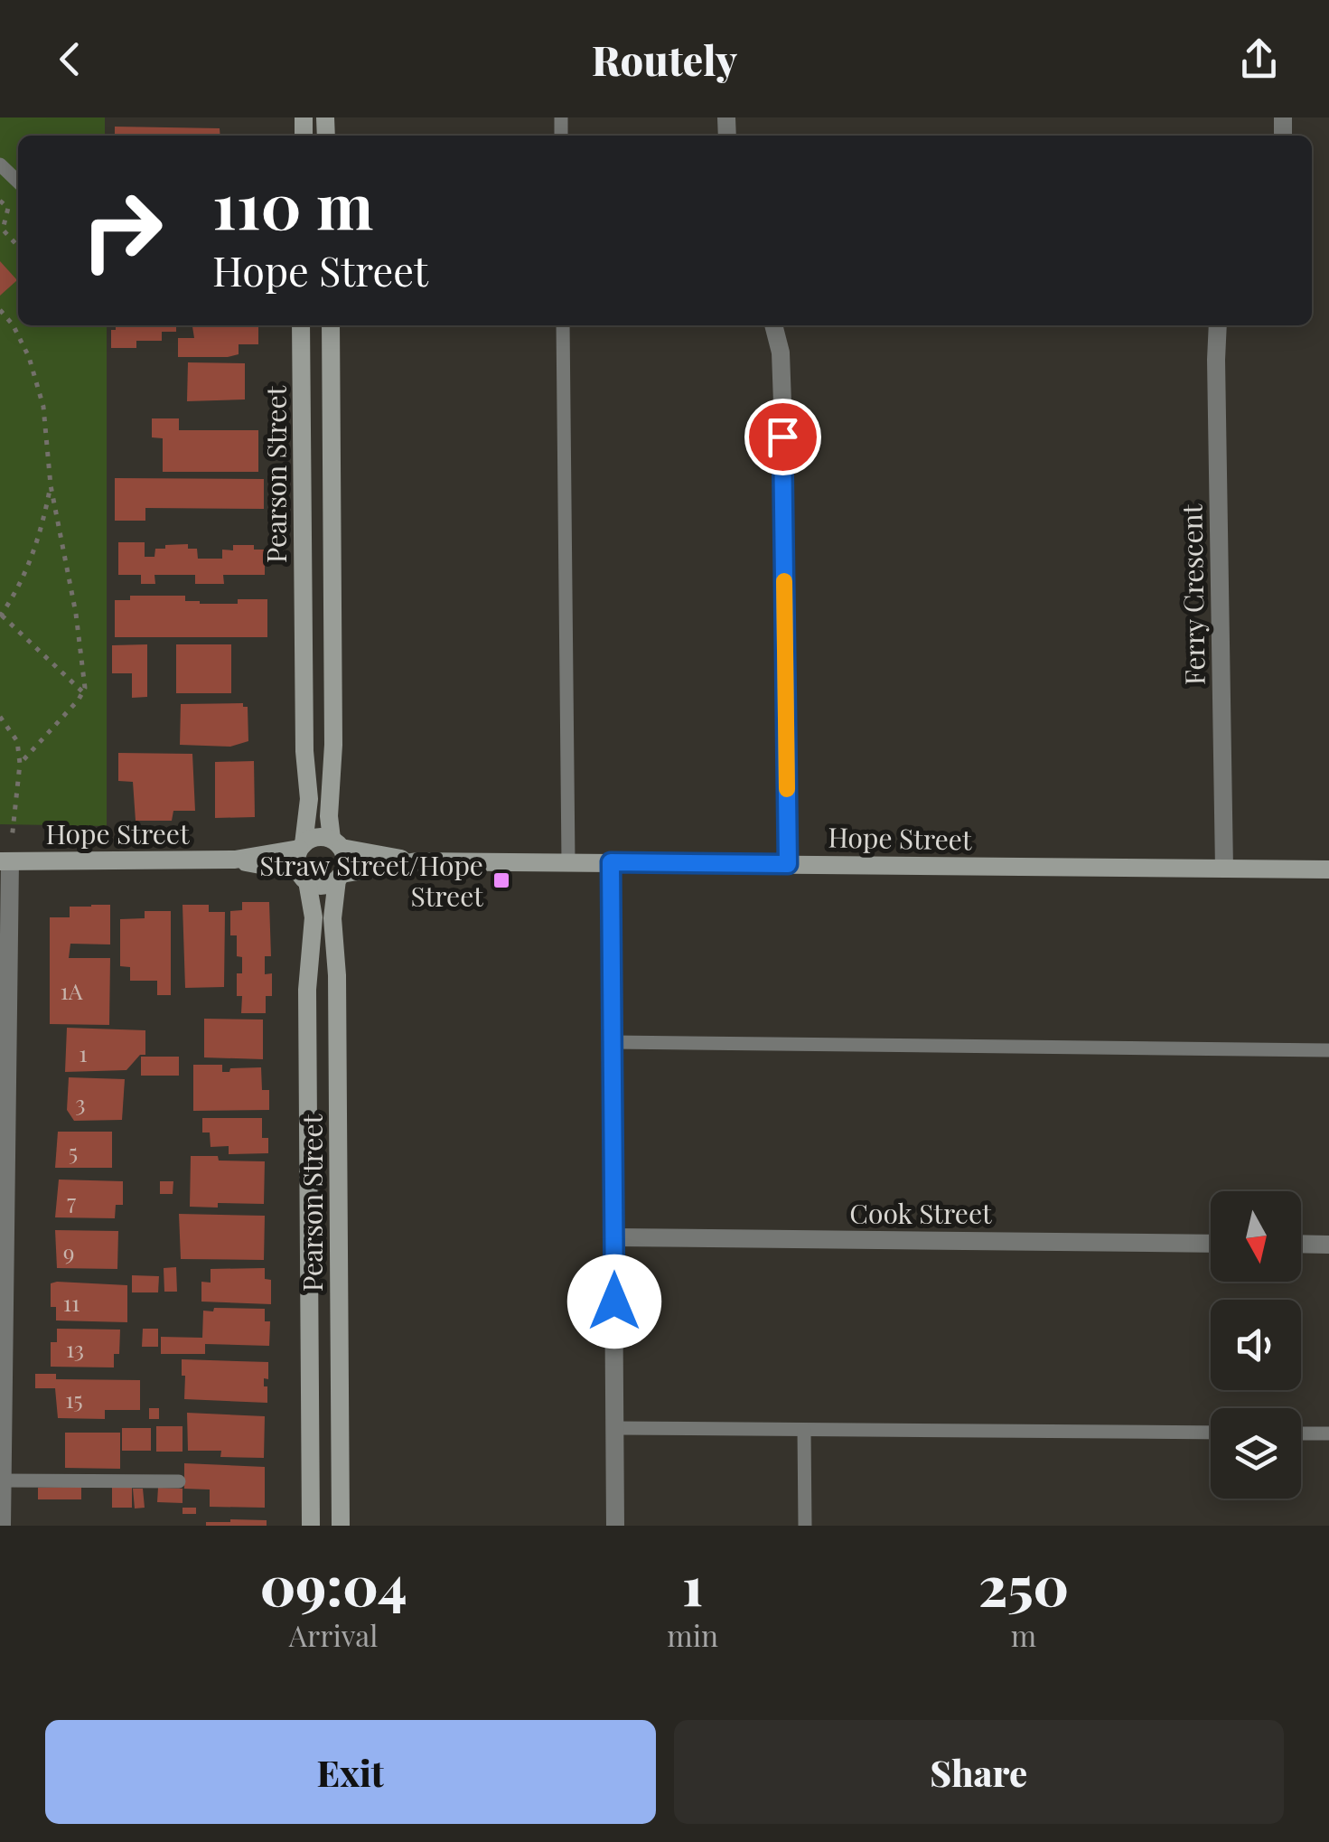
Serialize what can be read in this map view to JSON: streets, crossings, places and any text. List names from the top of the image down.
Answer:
{
  "streets": {
    "street": [
      "Pearson Street",
      "Ferry Crescent",
      "Hope Street",
      "Cook Street"
    ]
  },
  "crossings": [
    ["Pearson Street", "Hope Street"],
    ["Ferry Crescent", "Hope Street"]
  ],
  "places": {
    "transit": ["Straw Street/Hope Street"]
  },
  "house_numbers": [
    "1A",
    "1",
    "3",
    "5",
    "7",
    "9",
    "11",
    "13",
    "15"
  ],
  "north": "bottom",
  "page": {
    "header": "Routely",
    "turn": ["110 m", "Hope Street"],
    "eta": [
      "09:04",
      "Arrival",
      "1",
      "min",
      "250",
      "m"
    ],
    "buttons": ["Exit", "Share"]
  }
}
